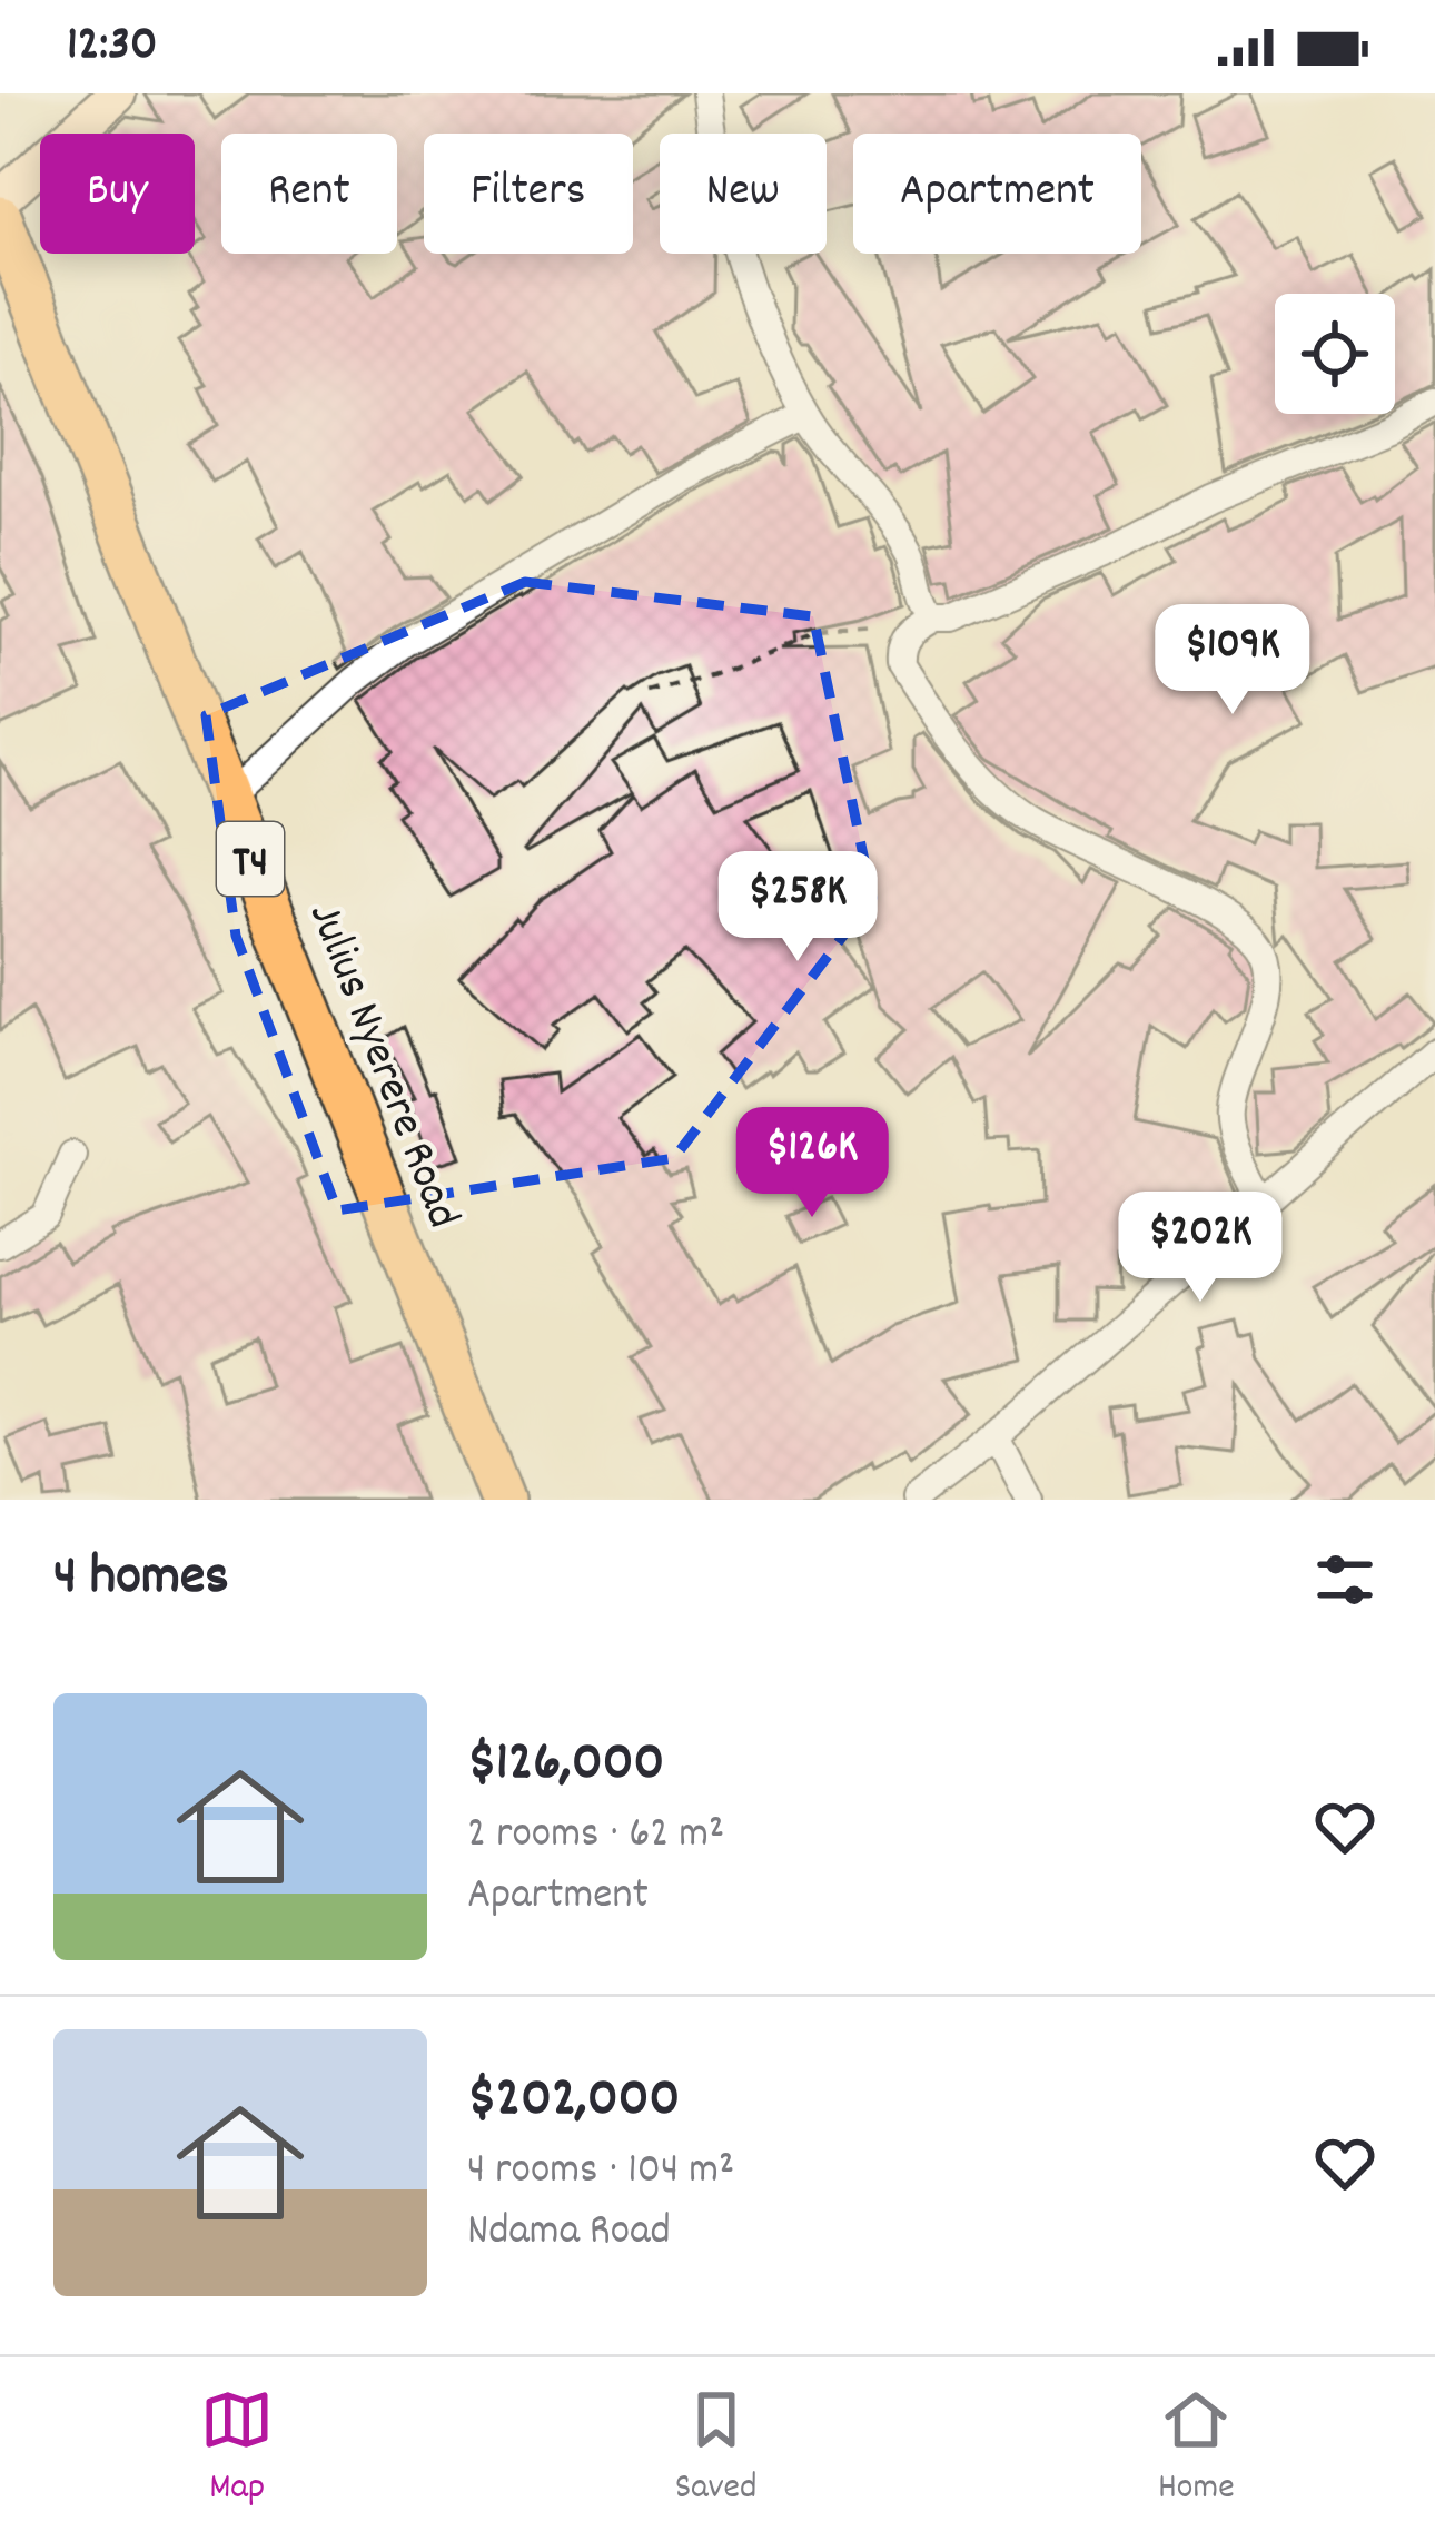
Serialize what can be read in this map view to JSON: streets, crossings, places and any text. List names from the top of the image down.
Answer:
{
  "streets": {
    "highway": ["T4", "Julius Nyerere Road"]
  },
  "page": {
    "status": "12:30",
    "chip": [
      "Buy",
      "Rent",
      "Filters",
      "New",
      "Apartment"
    ],
    "price": [
      "$109K",
      "$258K",
      "$126K",
      "$202K"
    ],
    "heading": "4 homes",
    "list": [
      {
        "name": "$126,000",
        "note": "2 rooms · 62 m² · Apartment"
      },
      {
        "name": "$202,000",
        "note": "4 rooms · 104 m² · Ndama Road"
      }
    ],
    "tabs": ["Map", "Saved", "Home"]
  }
}
